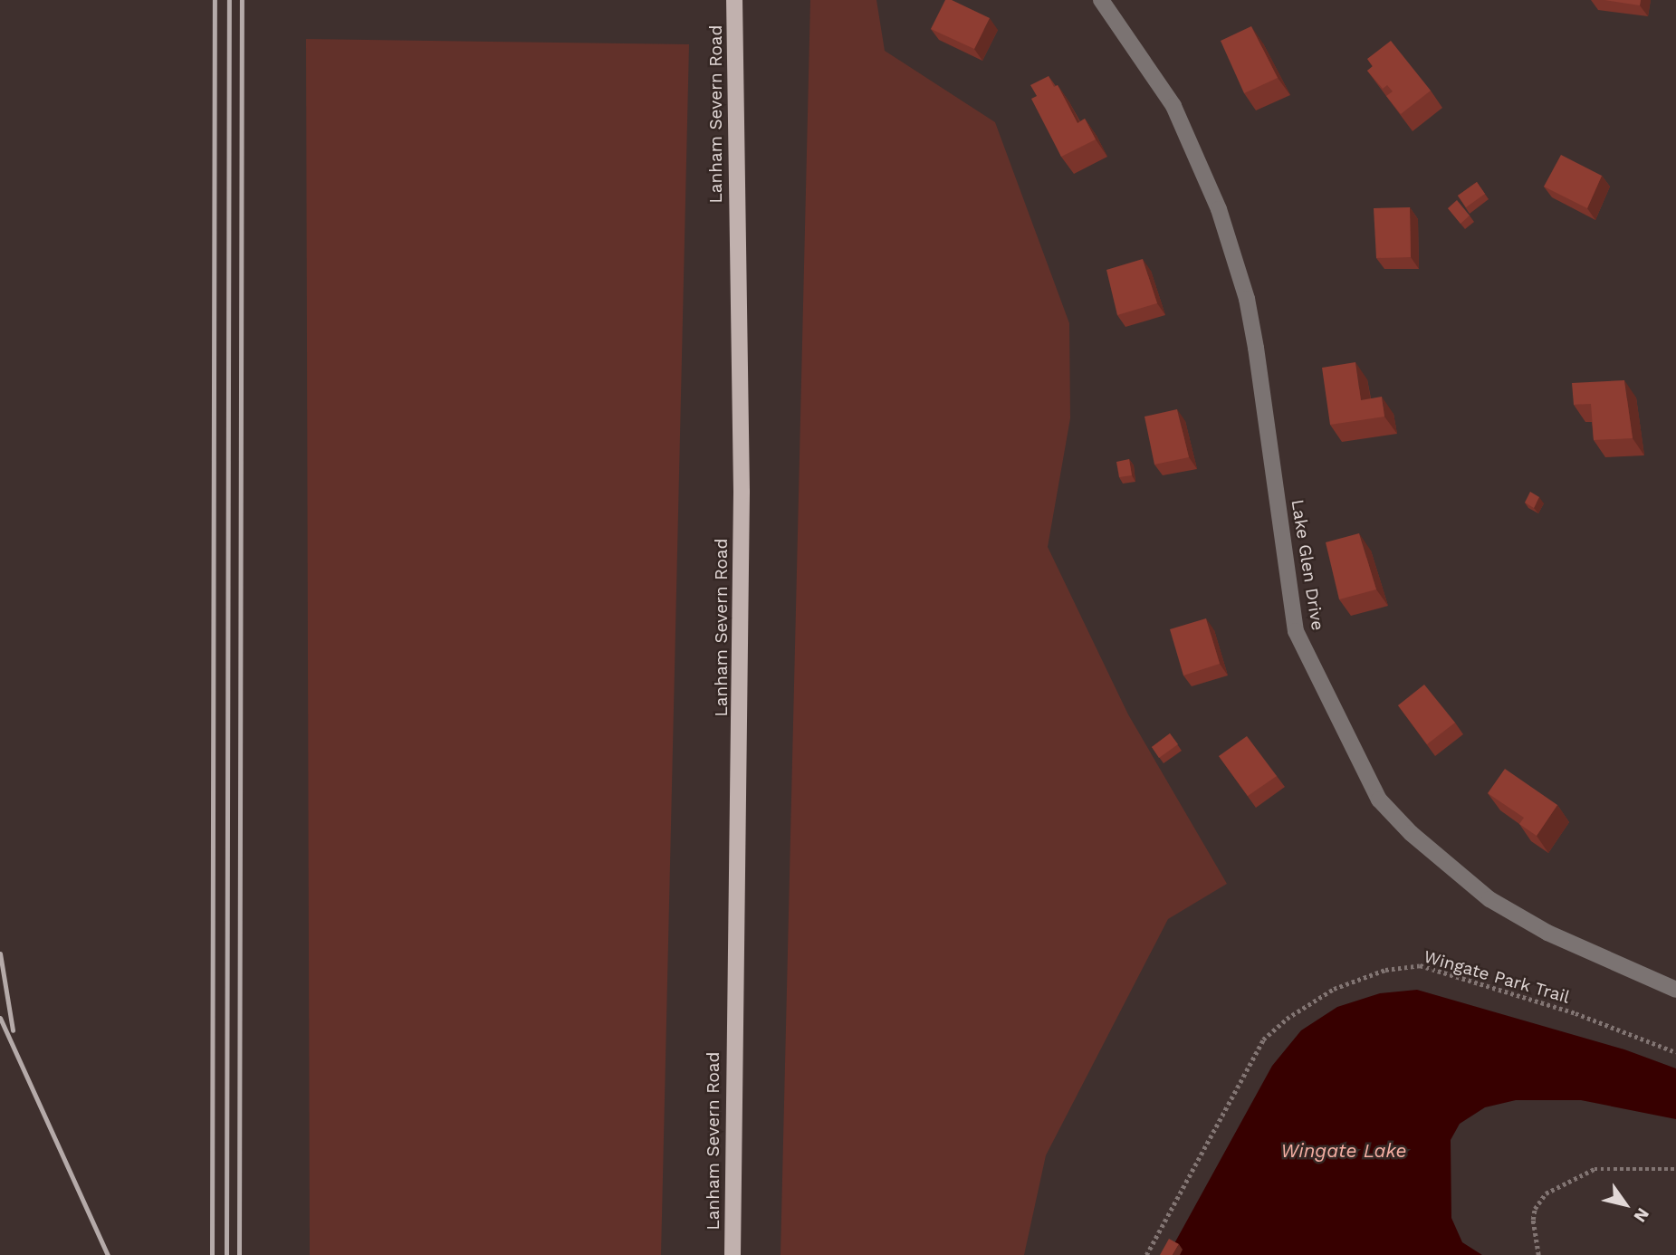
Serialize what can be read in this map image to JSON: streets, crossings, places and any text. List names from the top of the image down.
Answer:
{
  "streets": {
    "main road": ["Lanham Severn Road"],
    "street": ["Lake Glen Drive"],
    "path": ["Wingate Park Trail"]
  },
  "water": ["Wingate Lake"],
  "north": "bottom right"
}
